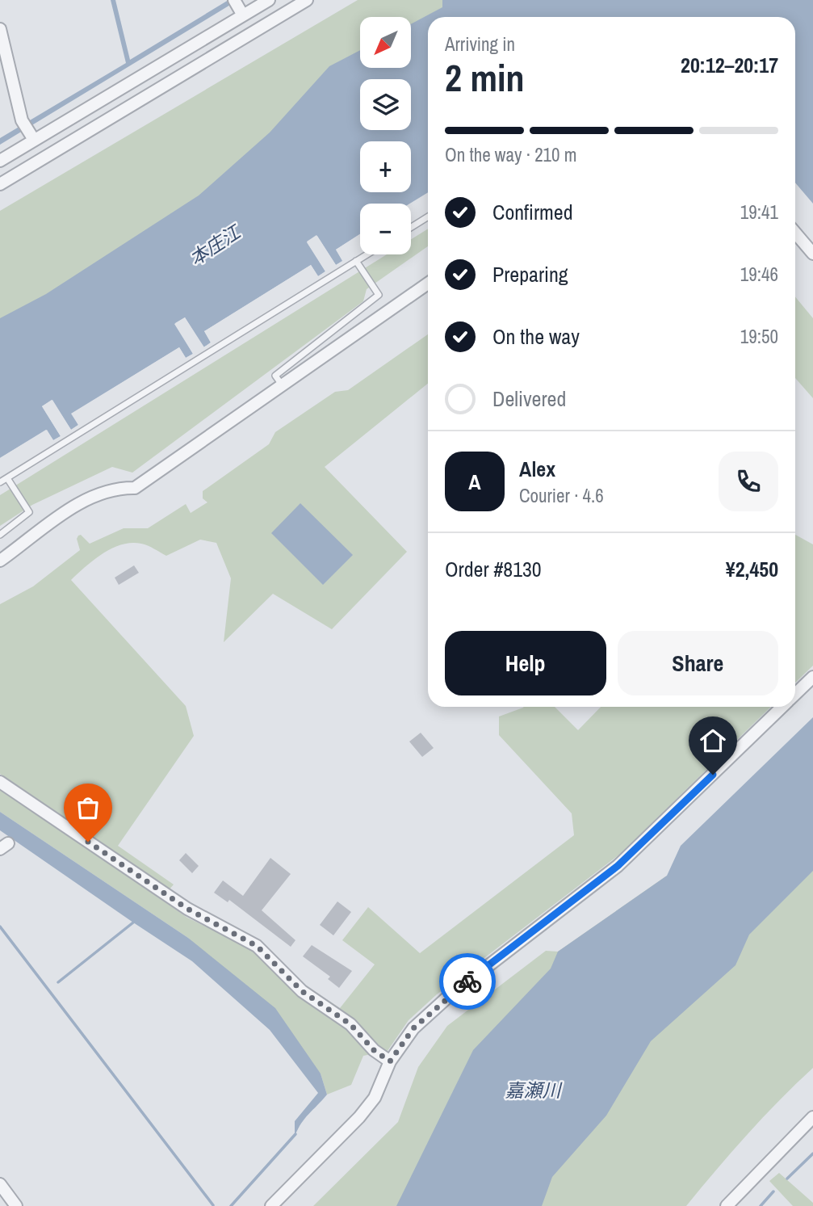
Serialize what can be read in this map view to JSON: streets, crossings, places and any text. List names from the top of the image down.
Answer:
{
  "water": ["本庄江", "嘉瀬川"],
  "north": "bottom left",
  "page": {
    "map_buttons": ["+", "−"],
    "heading": ["2 min", "Arriving in", "20:12–20:17"],
    "panel": [
      "Alex",
      "Courier · 4.6",
      "Order #8130",
      "¥2,450"
    ],
    "bar": "On the way · 210 m",
    "list": [
      ["Confirmed", "19:41"],
      ["Preparing", "19:46"],
      ["On the way", "19:50"],
      "Delivered"
    ],
    "round": "A",
    "buttons": ["Help", "Share"]
  }
}
